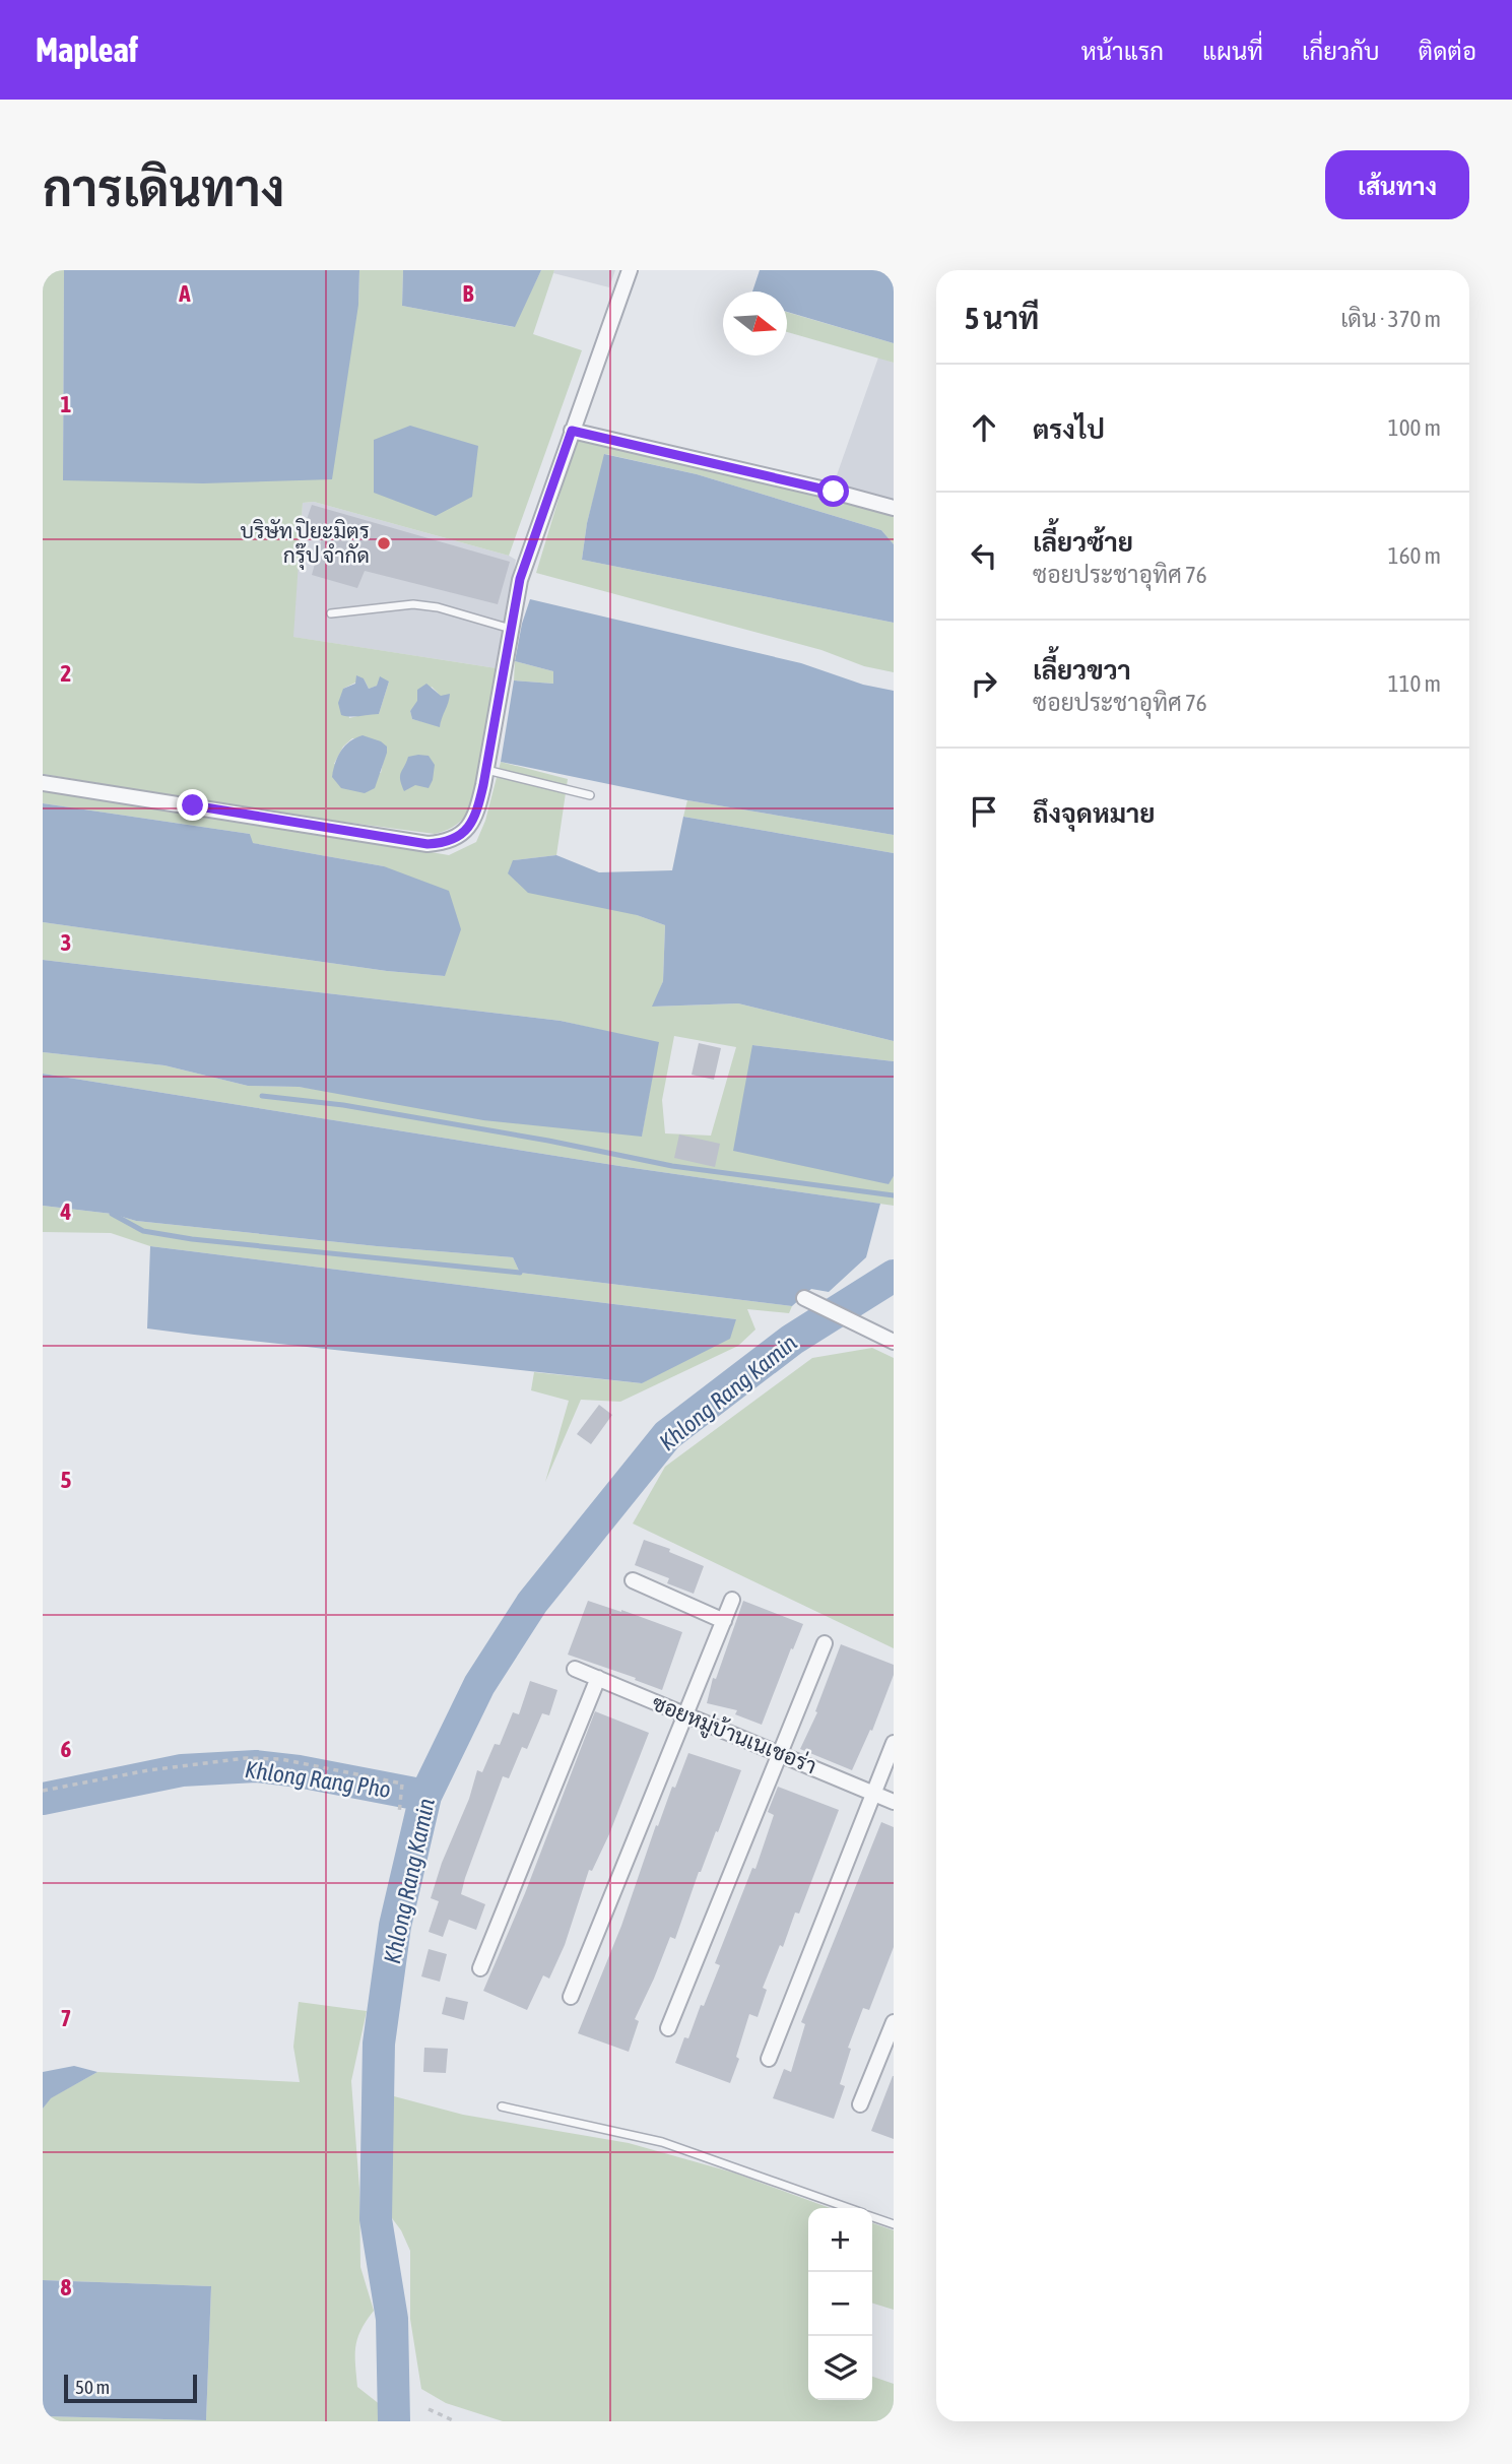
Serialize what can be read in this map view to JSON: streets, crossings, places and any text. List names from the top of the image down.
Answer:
{
  "streets": {
    "street": ["ซอยหมู่บ้านเนเชอร่า"]
  },
  "water": ["Khlong Rang Kamin", "Khlong Rang Pho"],
  "places": ["บริษัท ปิยะมิตร กรุ๊ป จำกัด"],
  "scale_bar": "50 m",
  "north": "right",
  "page": {
    "header": "Mapleaf",
    "nav": [
      "หน้าแรก",
      "แผนที่",
      "เกี่ยวกับ",
      "ติดต่อ"
    ],
    "buttons": "เส้นทาง",
    "title": "การเดินทาง",
    "heading": ["5 นาที", "เดิน · 370 m"],
    "list": [
      ["ตรงไป", "100 m"],
      ["เลี้ยวซ้าย", "ซอยประชาอุทิศ 76", "160 m"],
      ["เลี้ยวขวา", "ซอยประชาอุทิศ 76", "110 m"],
      "ถึงจุดหมาย"
    ],
    "map_buttons": ["+", "−"],
    "scale": "50 m"
  },
  "grid": {
    "columns": ["A", "B"],
    "rows": [
      "1",
      "2",
      "3",
      "4",
      "5",
      "6",
      "7",
      "8"
    ]
  }
}
